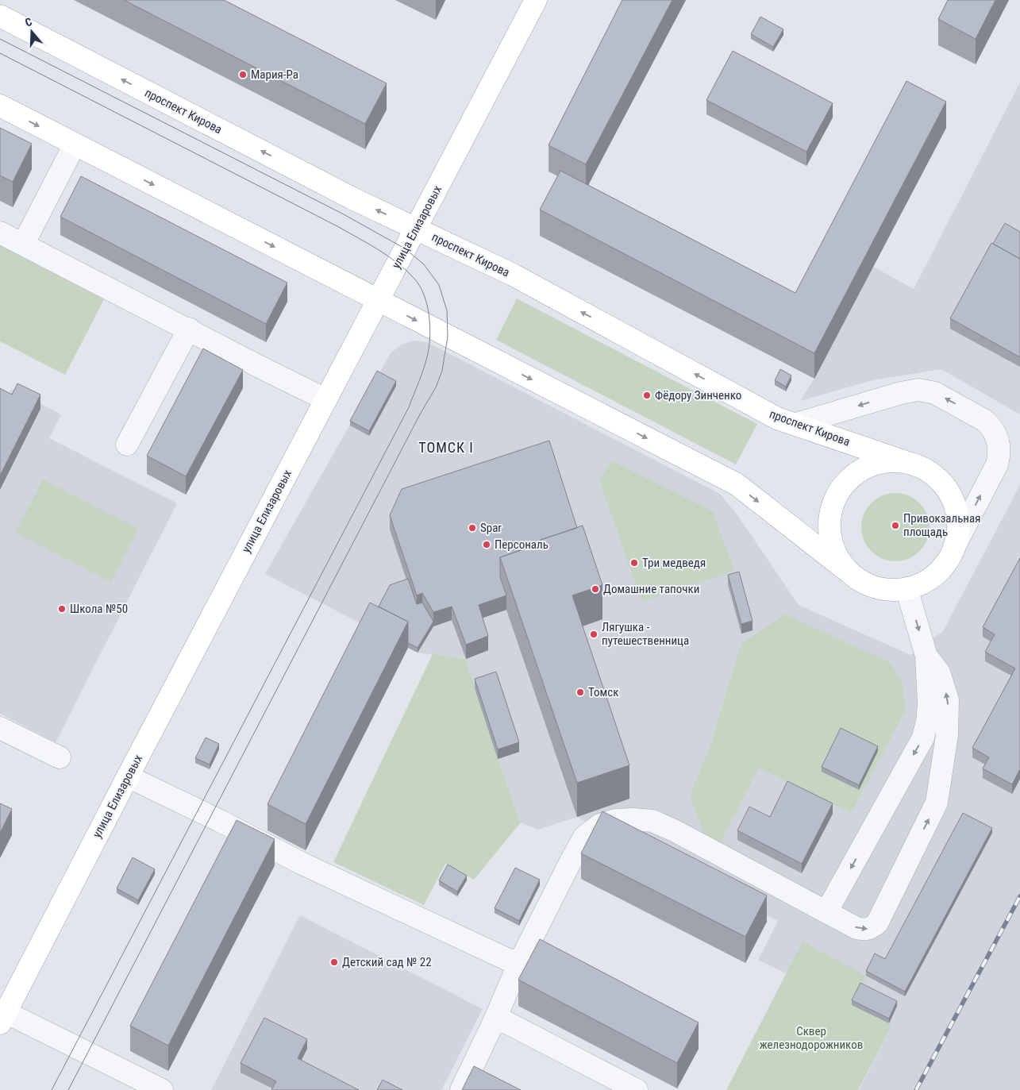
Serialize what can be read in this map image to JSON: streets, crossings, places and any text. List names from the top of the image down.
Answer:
{
  "streets": {
    "main road": ["проспект Кирова", "улица Елизаровых"]
  },
  "crossings": [
    ["проспект Кирова", "улица Елизаровых"]
  ],
  "districts": ["ТОМСК I"],
  "parks": ["Сквер железнодорожников"],
  "places": [
    "Мария-Ра",
    "Фёдору Зинченко",
    "Привокзальная площадь",
    "Spar",
    "Персональ",
    "Три медведя",
    "Домашние тапочки",
    "Школа №50",
    "Лягушка - путешественница",
    "Томск",
    "Детский сад № 22"
  ],
  "north": "top"
}
